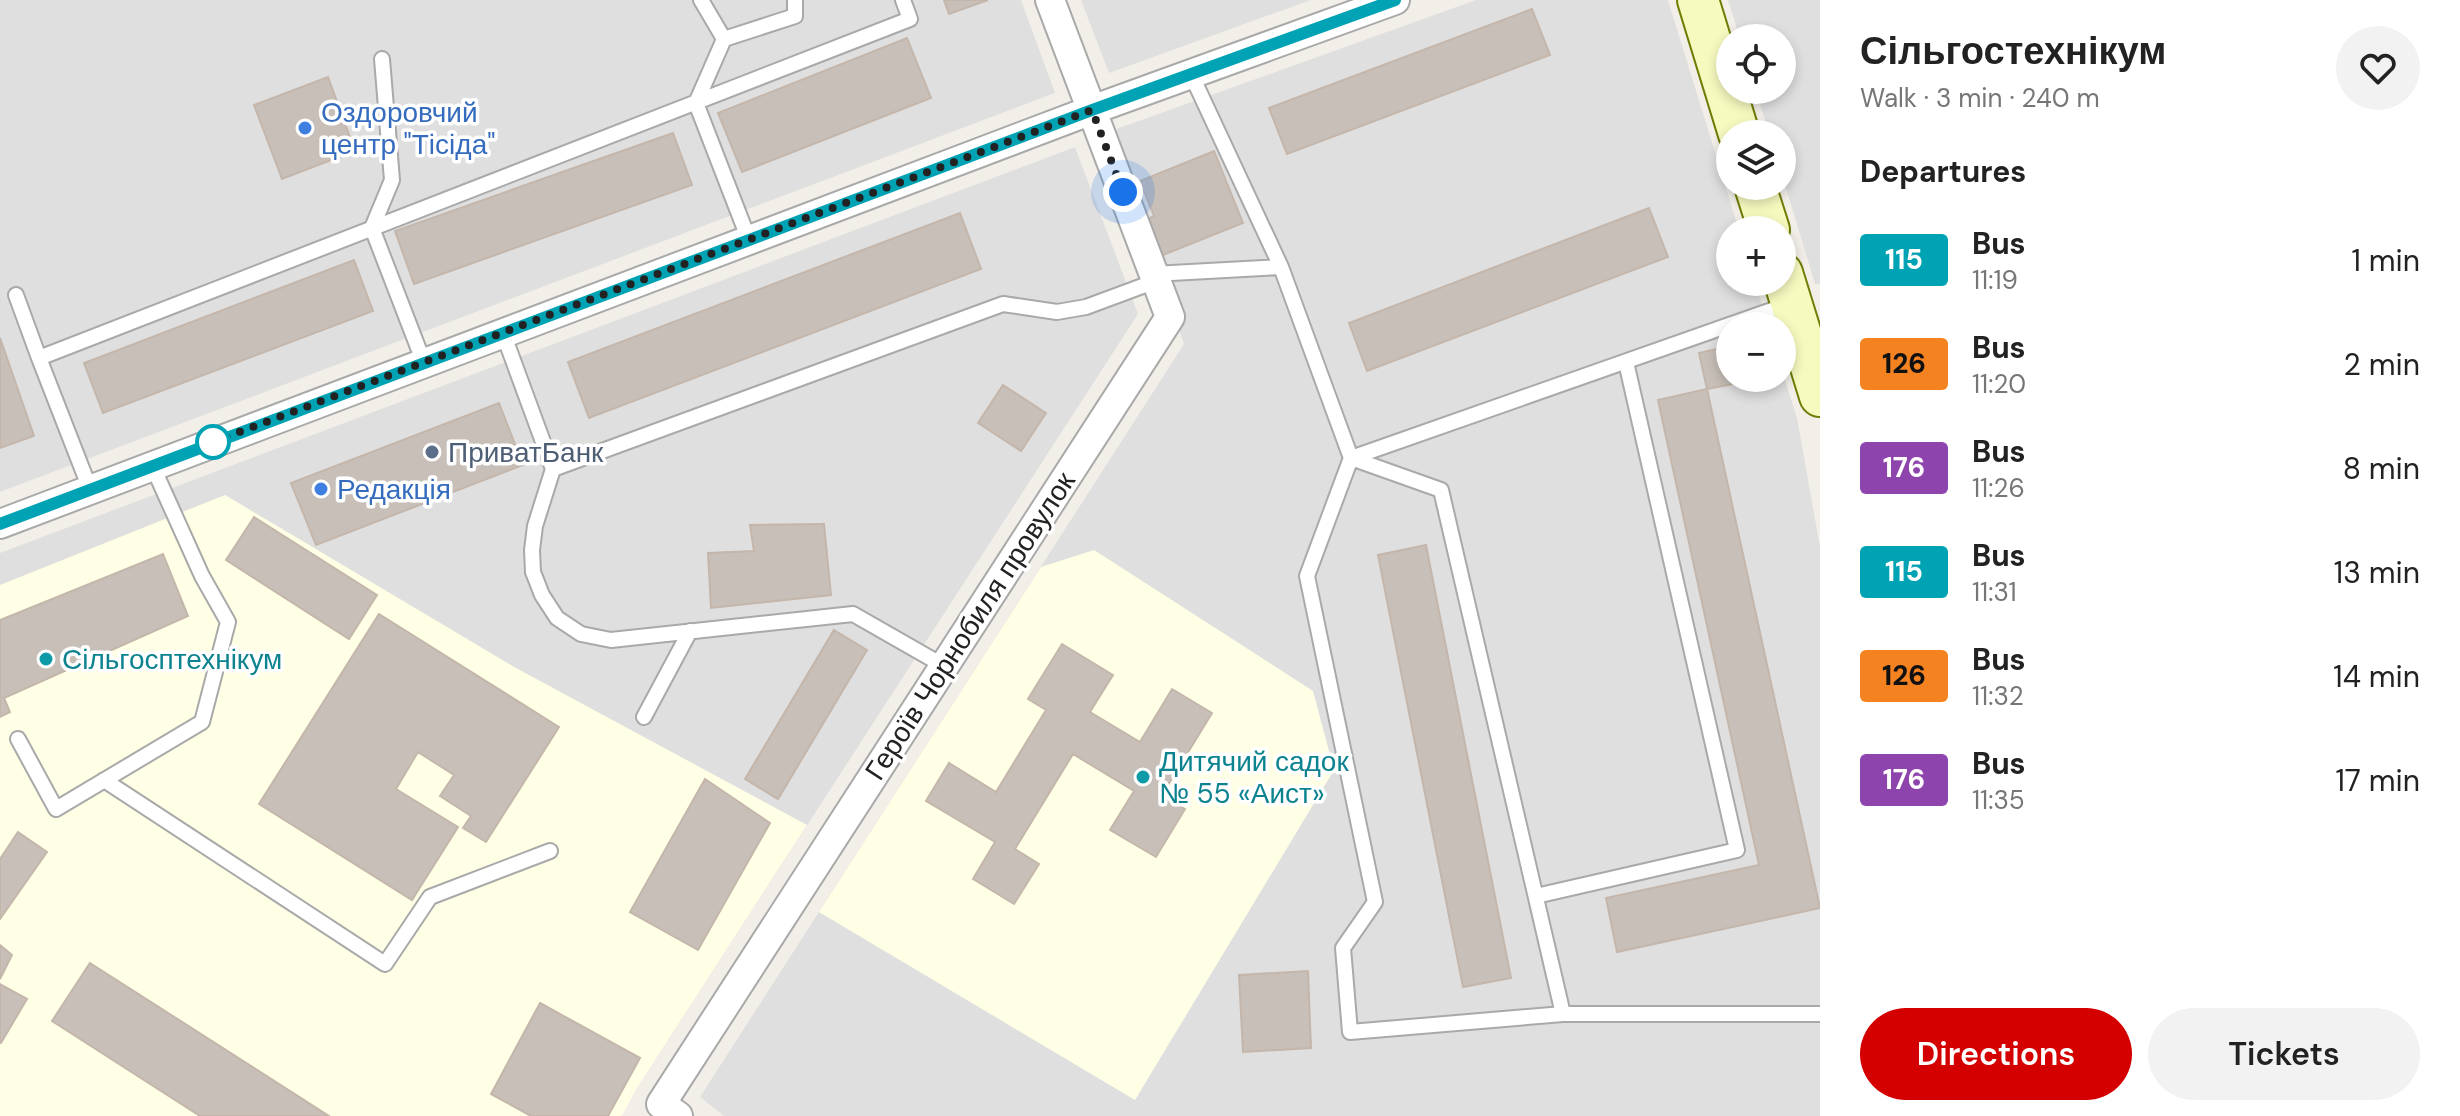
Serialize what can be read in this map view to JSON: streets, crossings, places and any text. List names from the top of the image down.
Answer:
{
  "streets": {
    "street": ["Героїв Чорнобиля провулок"]
  },
  "places": [
    "Оздоровчий центр \"Тісіда\"",
    "ПриватБанк",
    "Редакція",
    "Сільгосптехнікум",
    "Дитячий садок № 55 «Аист»"
  ],
  "lines": ["bus line 115"],
  "page": {
    "heading": [
      ["Сільгостехнікум", "Walk · 3 min · 240 m"],
      "Departures"
    ],
    "map_buttons": ["+", "−"],
    "list": [
      {
        "mark": "115",
        "name": "Bus",
        "note": "11:19",
        "value": "1 min"
      },
      {
        "mark": "126",
        "name": "Bus",
        "note": "11:20",
        "value": "2 min"
      },
      {
        "mark": "176",
        "name": "Bus",
        "note": "11:26",
        "value": "8 min"
      },
      {
        "mark": "115",
        "name": "Bus",
        "note": "11:31",
        "value": "13 min"
      },
      {
        "mark": "126",
        "name": "Bus",
        "note": "11:32",
        "value": "14 min"
      },
      {
        "mark": "176",
        "name": "Bus",
        "note": "11:35",
        "value": "17 min"
      }
    ],
    "buttons": ["Directions", "Tickets"]
  }
}
